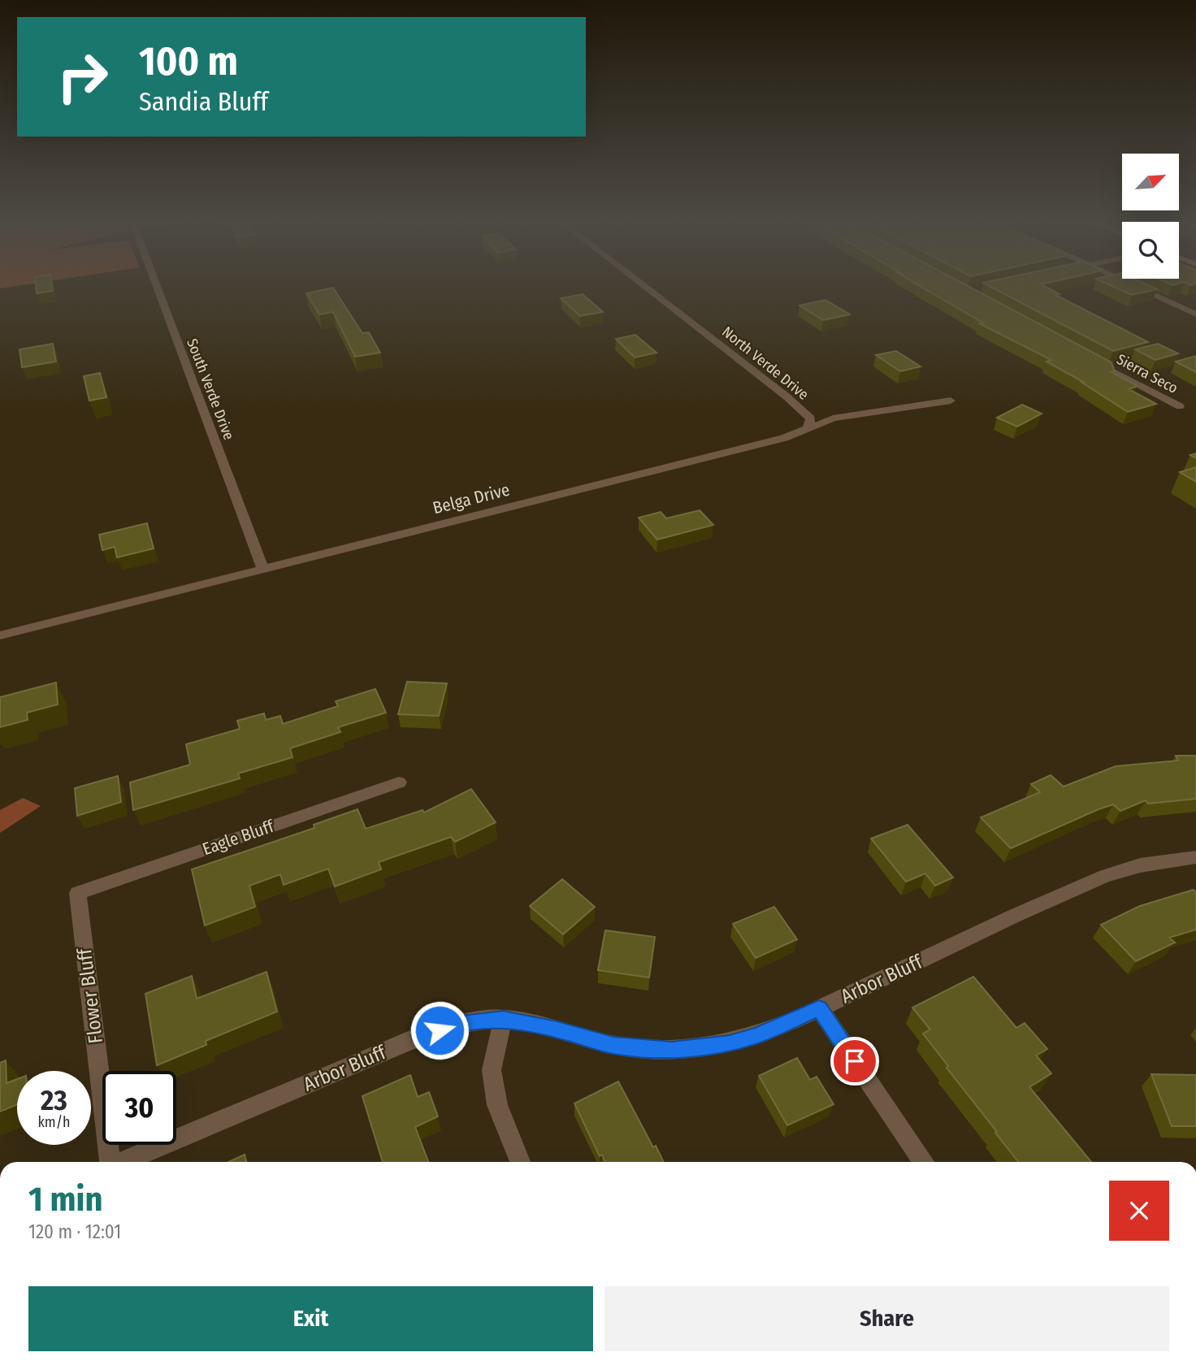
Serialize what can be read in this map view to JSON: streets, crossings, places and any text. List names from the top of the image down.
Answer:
{
  "streets": {
    "street": [
      "North Verde Drive",
      "Sierra Seco",
      "South Verde Drive",
      "Belga Drive",
      "Eagle Bluff",
      "Arbor Bluff",
      "Flower Bluff"
    ]
  },
  "crossings": [
    ["North Verde Drive", "Belga Drive"],
    ["South Verde Drive", "Belga Drive"],
    ["Eagle Bluff", "Flower Bluff"]
  ],
  "north": "top right",
  "page": {
    "turn": ["100 m", "Sandia Bluff"],
    "speed": "23 km/h",
    "limit": "30",
    "heading": ["1 min", "120 m · 12:01"],
    "buttons": ["Exit", "Share"]
  }
}
